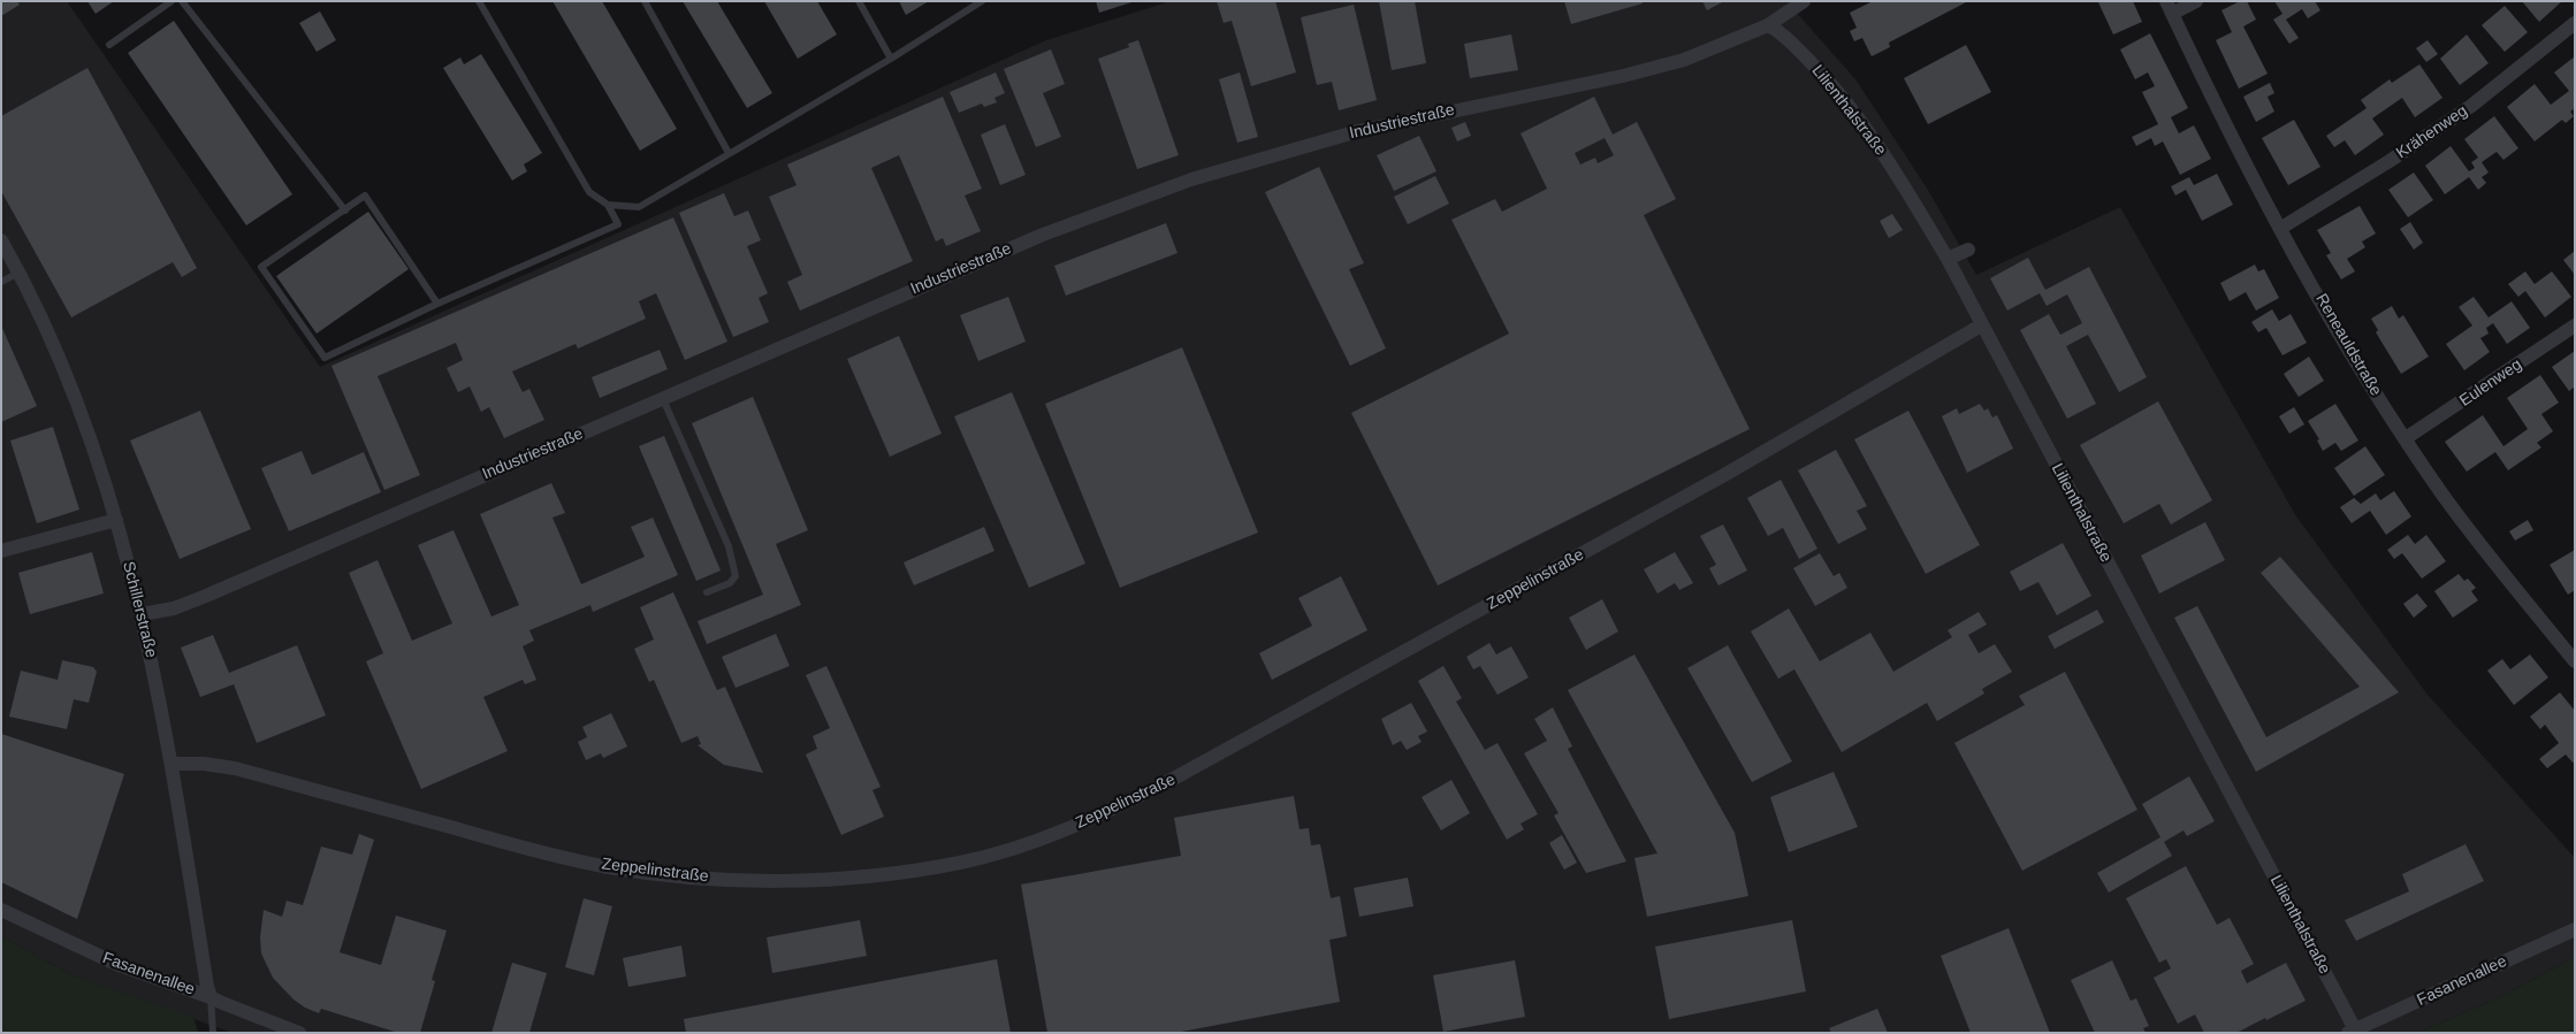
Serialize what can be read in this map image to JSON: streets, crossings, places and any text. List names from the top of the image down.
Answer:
{
  "streets": {
    "street": [
      "Lilienthalstraße",
      "Industriestraße",
      "Krähenweg",
      "Reneauldstraße",
      "Eulenweg",
      "Zeppelinstraße",
      "Schillerstraße",
      "Fasanenallee"
    ]
  },
  "crossings": [
    ["Lilienthalstraße", "Industriestraße"],
    ["Lilienthalstraße", "Zeppelinstraße"],
    ["Lilienthalstraße", "Fasanenallee"],
    ["Industriestraße", "Schillerstraße"],
    ["Krähenweg", "Reneauldstraße"],
    ["Reneauldstraße", "Eulenweg"],
    ["Zeppelinstraße", "Schillerstraße"],
    ["Schillerstraße", "Fasanenallee"]
  ]
}
